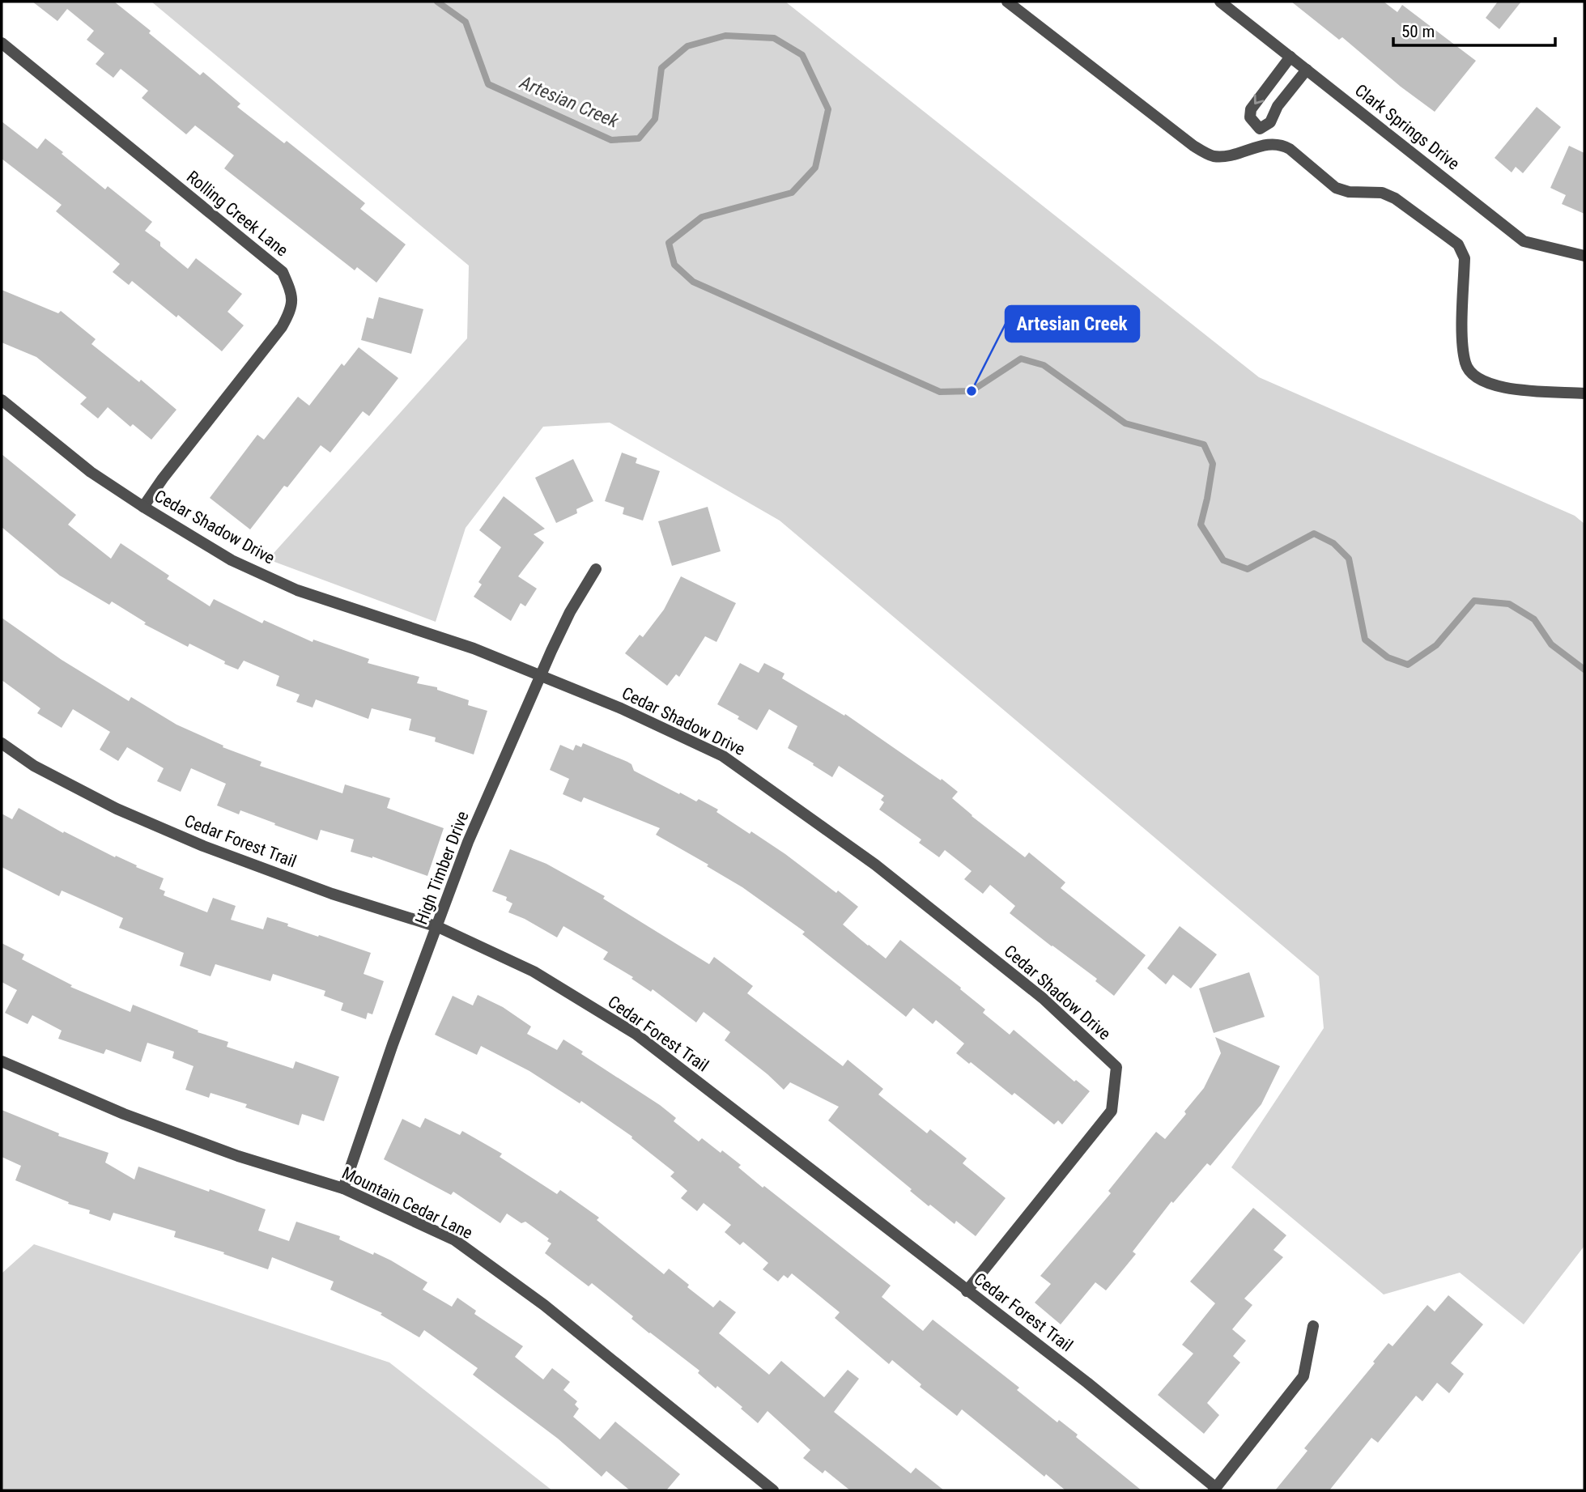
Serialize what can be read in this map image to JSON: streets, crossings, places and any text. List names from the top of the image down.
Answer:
{
  "streets": {
    "street": [
      "Clark Springs Drive",
      "Rolling Creek Lane",
      "Cedar Shadow Drive",
      "Cedar Forest Trail",
      "High Timber Drive",
      "Mountain Cedar Lane"
    ]
  },
  "crossings": [
    ["Rolling Creek Lane", "Cedar Shadow Drive"],
    ["Cedar Shadow Drive", "Cedar Forest Trail"],
    ["Cedar Shadow Drive", "High Timber Drive"],
    ["Cedar Forest Trail", "High Timber Drive"],
    ["High Timber Drive", "Mountain Cedar Lane"]
  ],
  "water": ["Artesian Creek"],
  "places": ["Artesian Creek"],
  "scale_bar": "50 m"
}
